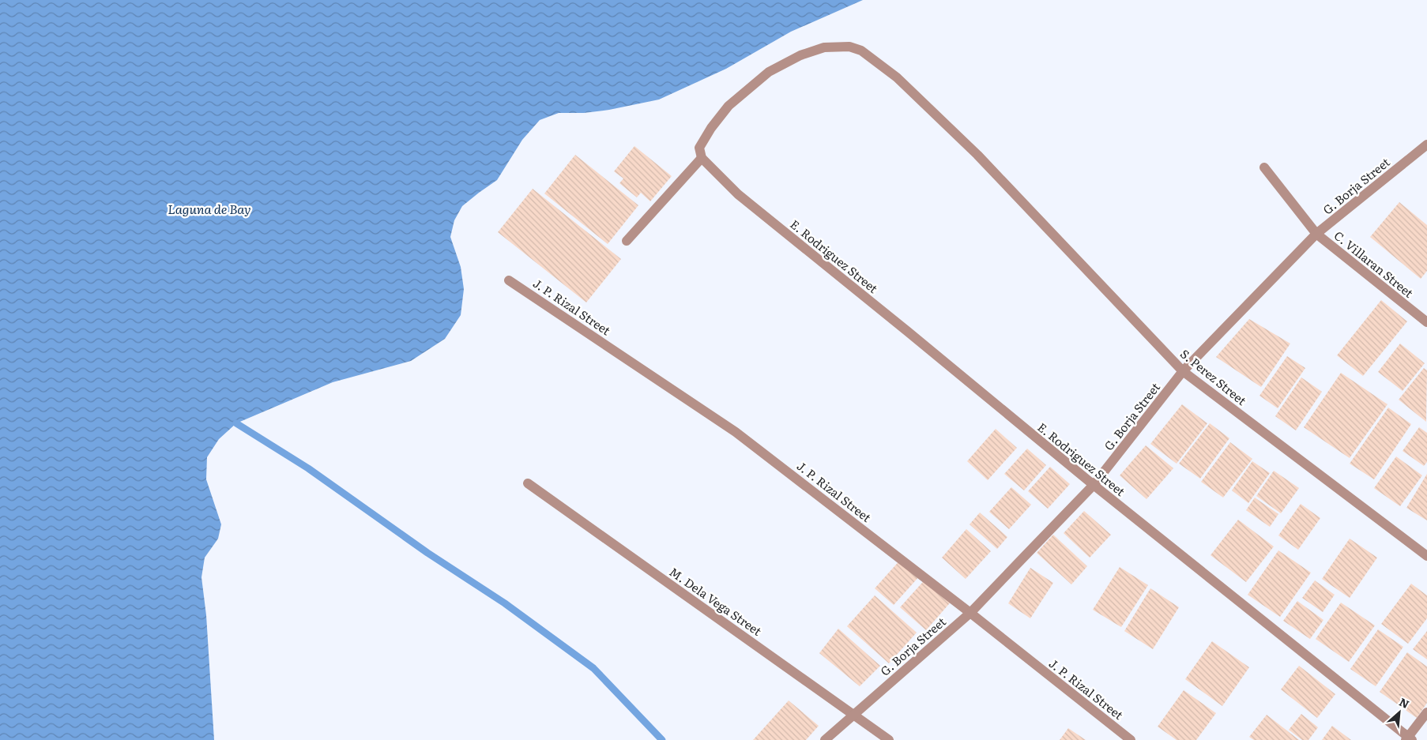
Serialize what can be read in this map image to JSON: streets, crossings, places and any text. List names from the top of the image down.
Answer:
{
  "streets": {
    "street": [
      "G. Borja Street",
      "E. Rodriguez Street",
      "C. Villaran Street",
      "J. P. Rizal Street",
      "S. Perez Street",
      "M. Dela Vega Street"
    ]
  },
  "crossings": [
    ["G. Borja Street", "E. Rodriguez Street"],
    ["G. Borja Street", "C. Villaran Street"],
    ["G. Borja Street", "J. P. Rizal Street"],
    ["G. Borja Street", "S. Perez Street"],
    ["G. Borja Street", "M. Dela Vega Street"],
    ["E. Rodriguez Street", "S. Perez Street"]
  ],
  "water": ["Laguna de Bay"],
  "north": "top right"
}
